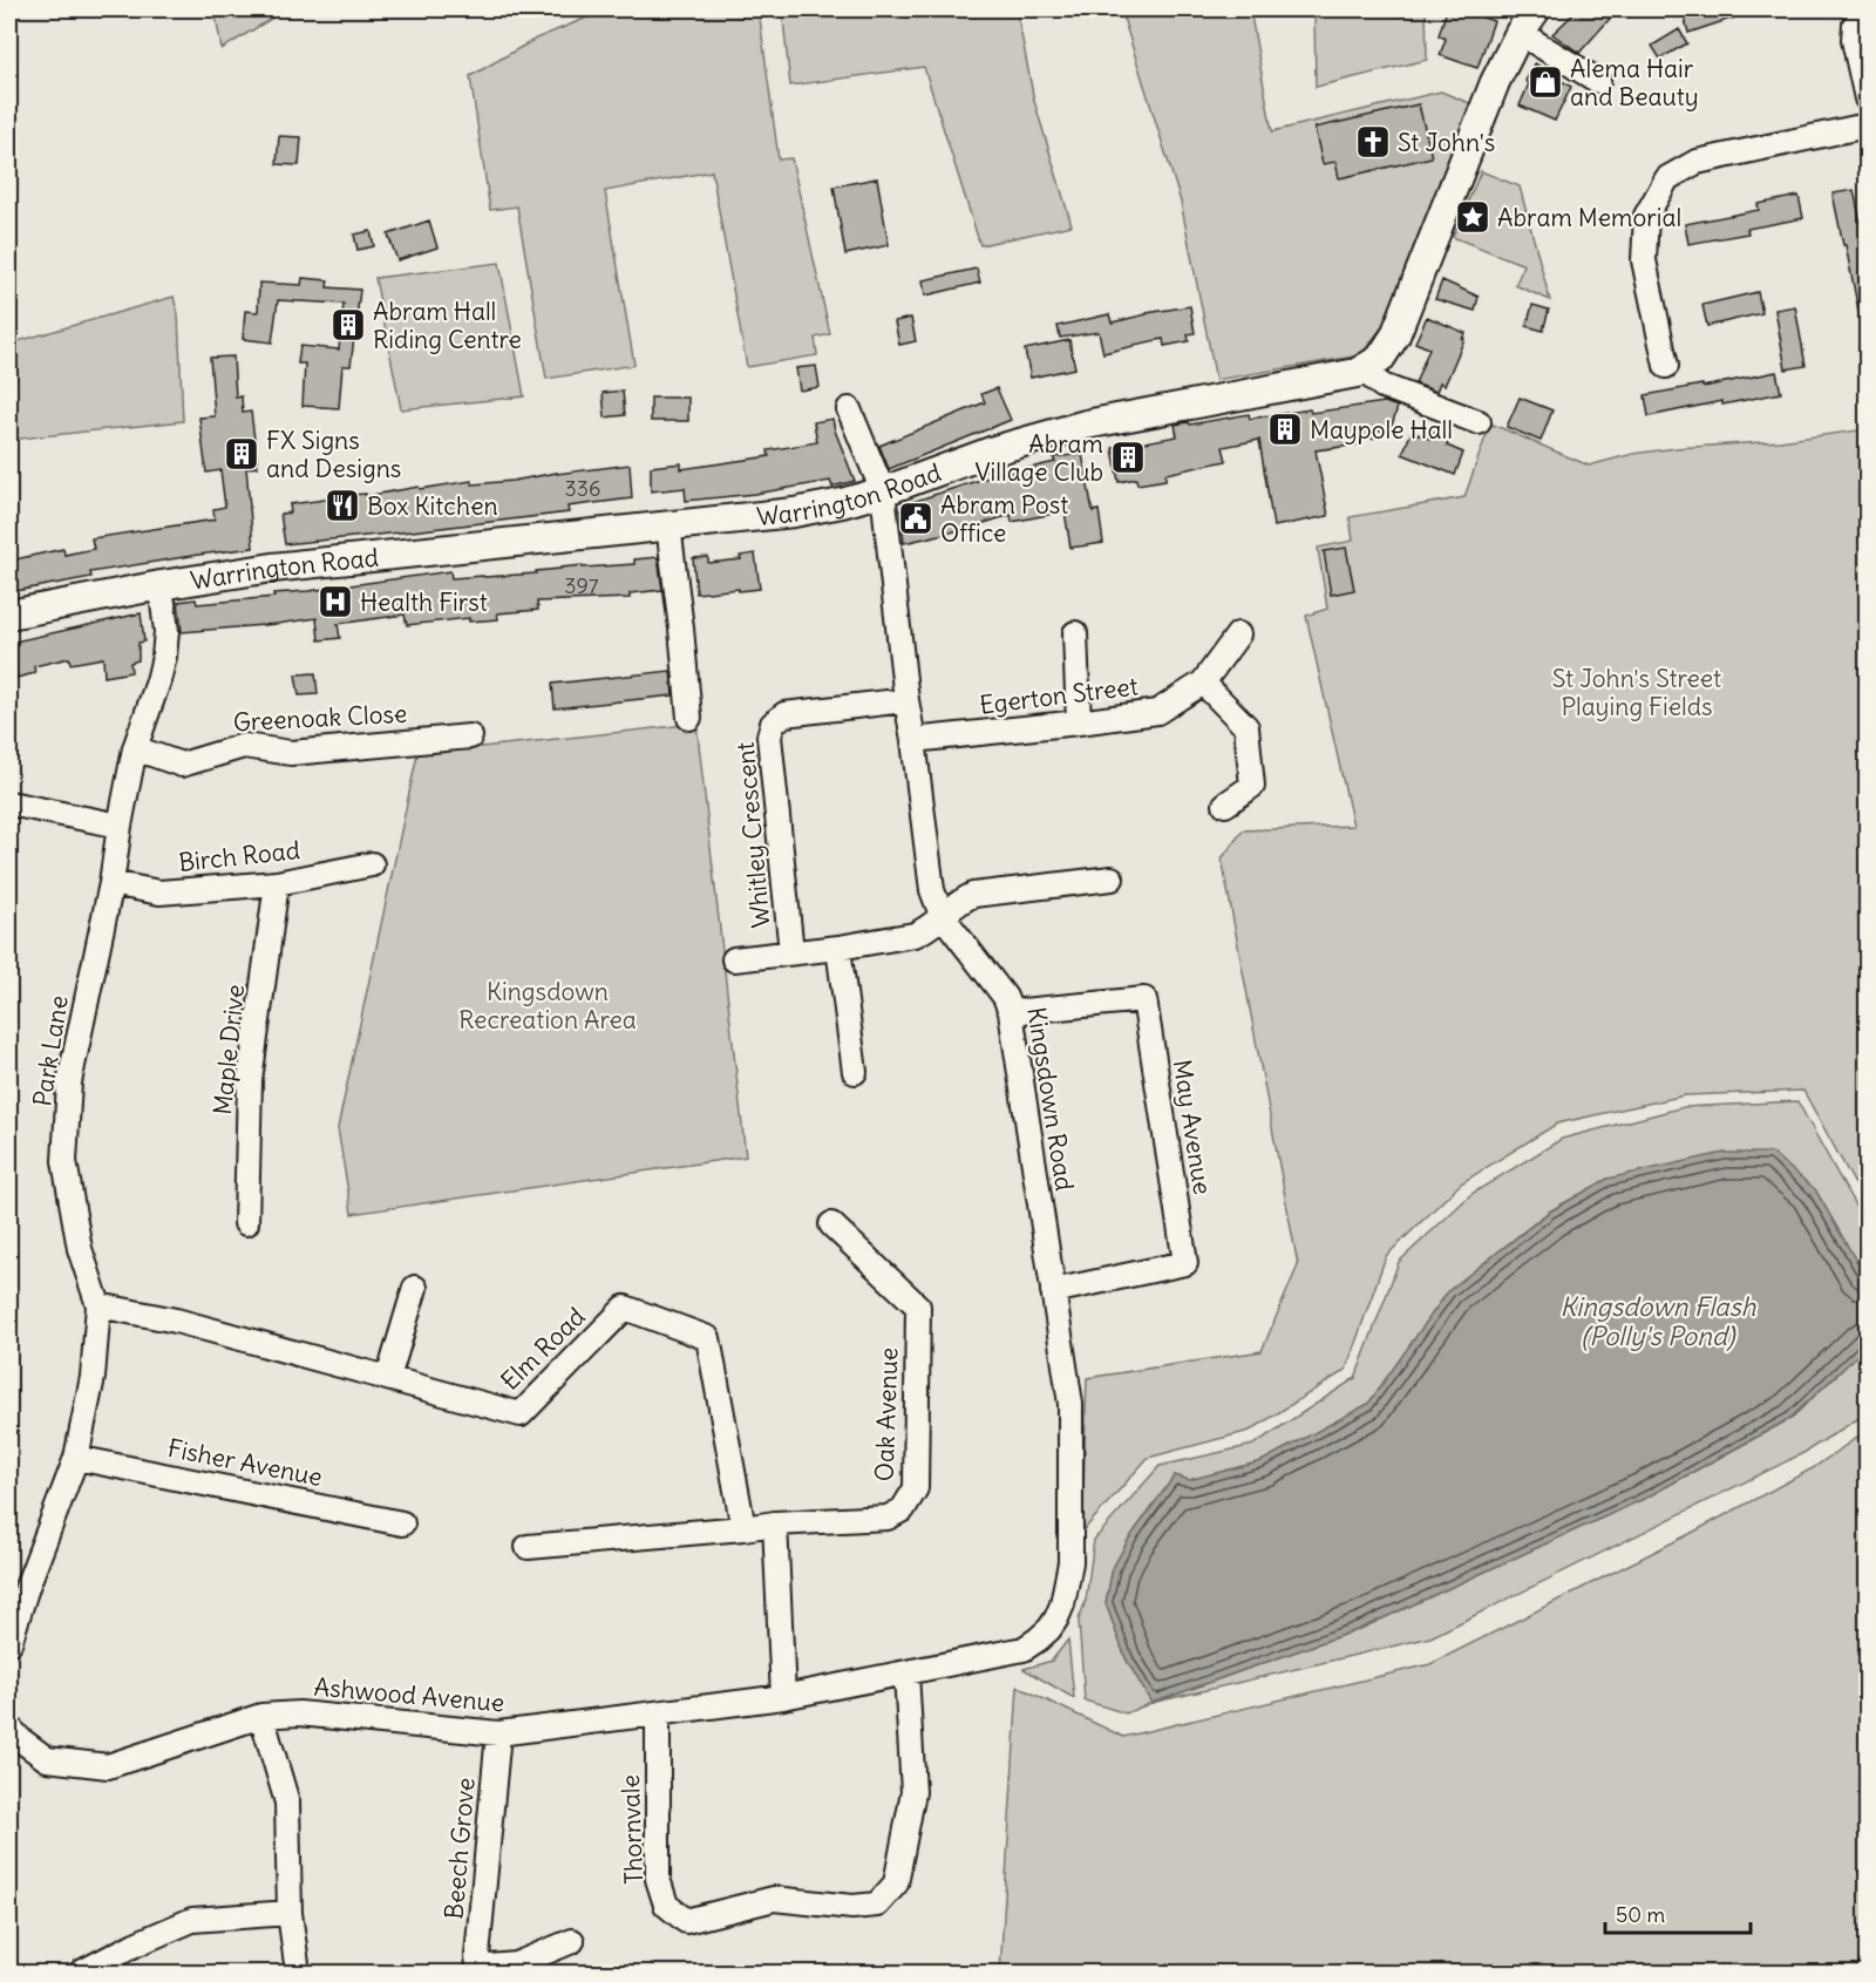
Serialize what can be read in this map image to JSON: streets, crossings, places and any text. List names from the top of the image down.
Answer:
{
  "streets": {
    "main road": ["Warrington Road"],
    "street": [
      "Egerton Street",
      "Greenoak Close",
      "Whitley Crescent",
      "Birch Road",
      "Maple Drive",
      "Park Lane",
      "Kingsdown Road",
      "May Avenue",
      "Elm Road",
      "Oak Avenue",
      "Fisher Avenue",
      "Ashwood Avenue",
      "Thornvale",
      "Beech Grove"
    ]
  },
  "crossings": [
    ["Warrington Road", "Park Lane"],
    ["Warrington Road", "Kingsdown Road"],
    ["Egerton Street", "Kingsdown Road"],
    ["Greenoak Close", "Park Lane"],
    ["Whitley Crescent", "Kingsdown Road"],
    ["Birch Road", "Maple Drive"],
    ["Birch Road", "Park Lane"],
    ["Park Lane", "Elm Road"],
    ["Park Lane", "Fisher Avenue"],
    ["Kingsdown Road", "May Avenue"],
    ["Kingsdown Road", "Ashwood Avenue"],
    ["Elm Road", "Oak Avenue"],
    ["Ashwood Avenue", "Thornvale"],
    ["Ashwood Avenue", "Beech Grove"]
  ],
  "water": ["Kingsdown Flash (Polly's Pond)"],
  "parks": ["St John's Street Playing Fields", "Kingsdown Recreation Area"],
  "places": {
    "shop": ["Alema Hair and Beauty"],
    "church": ["St John's"],
    "place": ["Abram Memorial"],
    "building": [
      "Abram Hall Riding Centre",
      "Maypole Hall",
      "FX Signs and Designs",
      "Abram Village Club"
    ],
    "restaurant": ["Box Kitchen"],
    "public building": ["Abram Post Office"],
    "hospital": ["Health First"]
  },
  "house_numbers": ["336", "397"],
  "scale_bar": "50 m"
}
